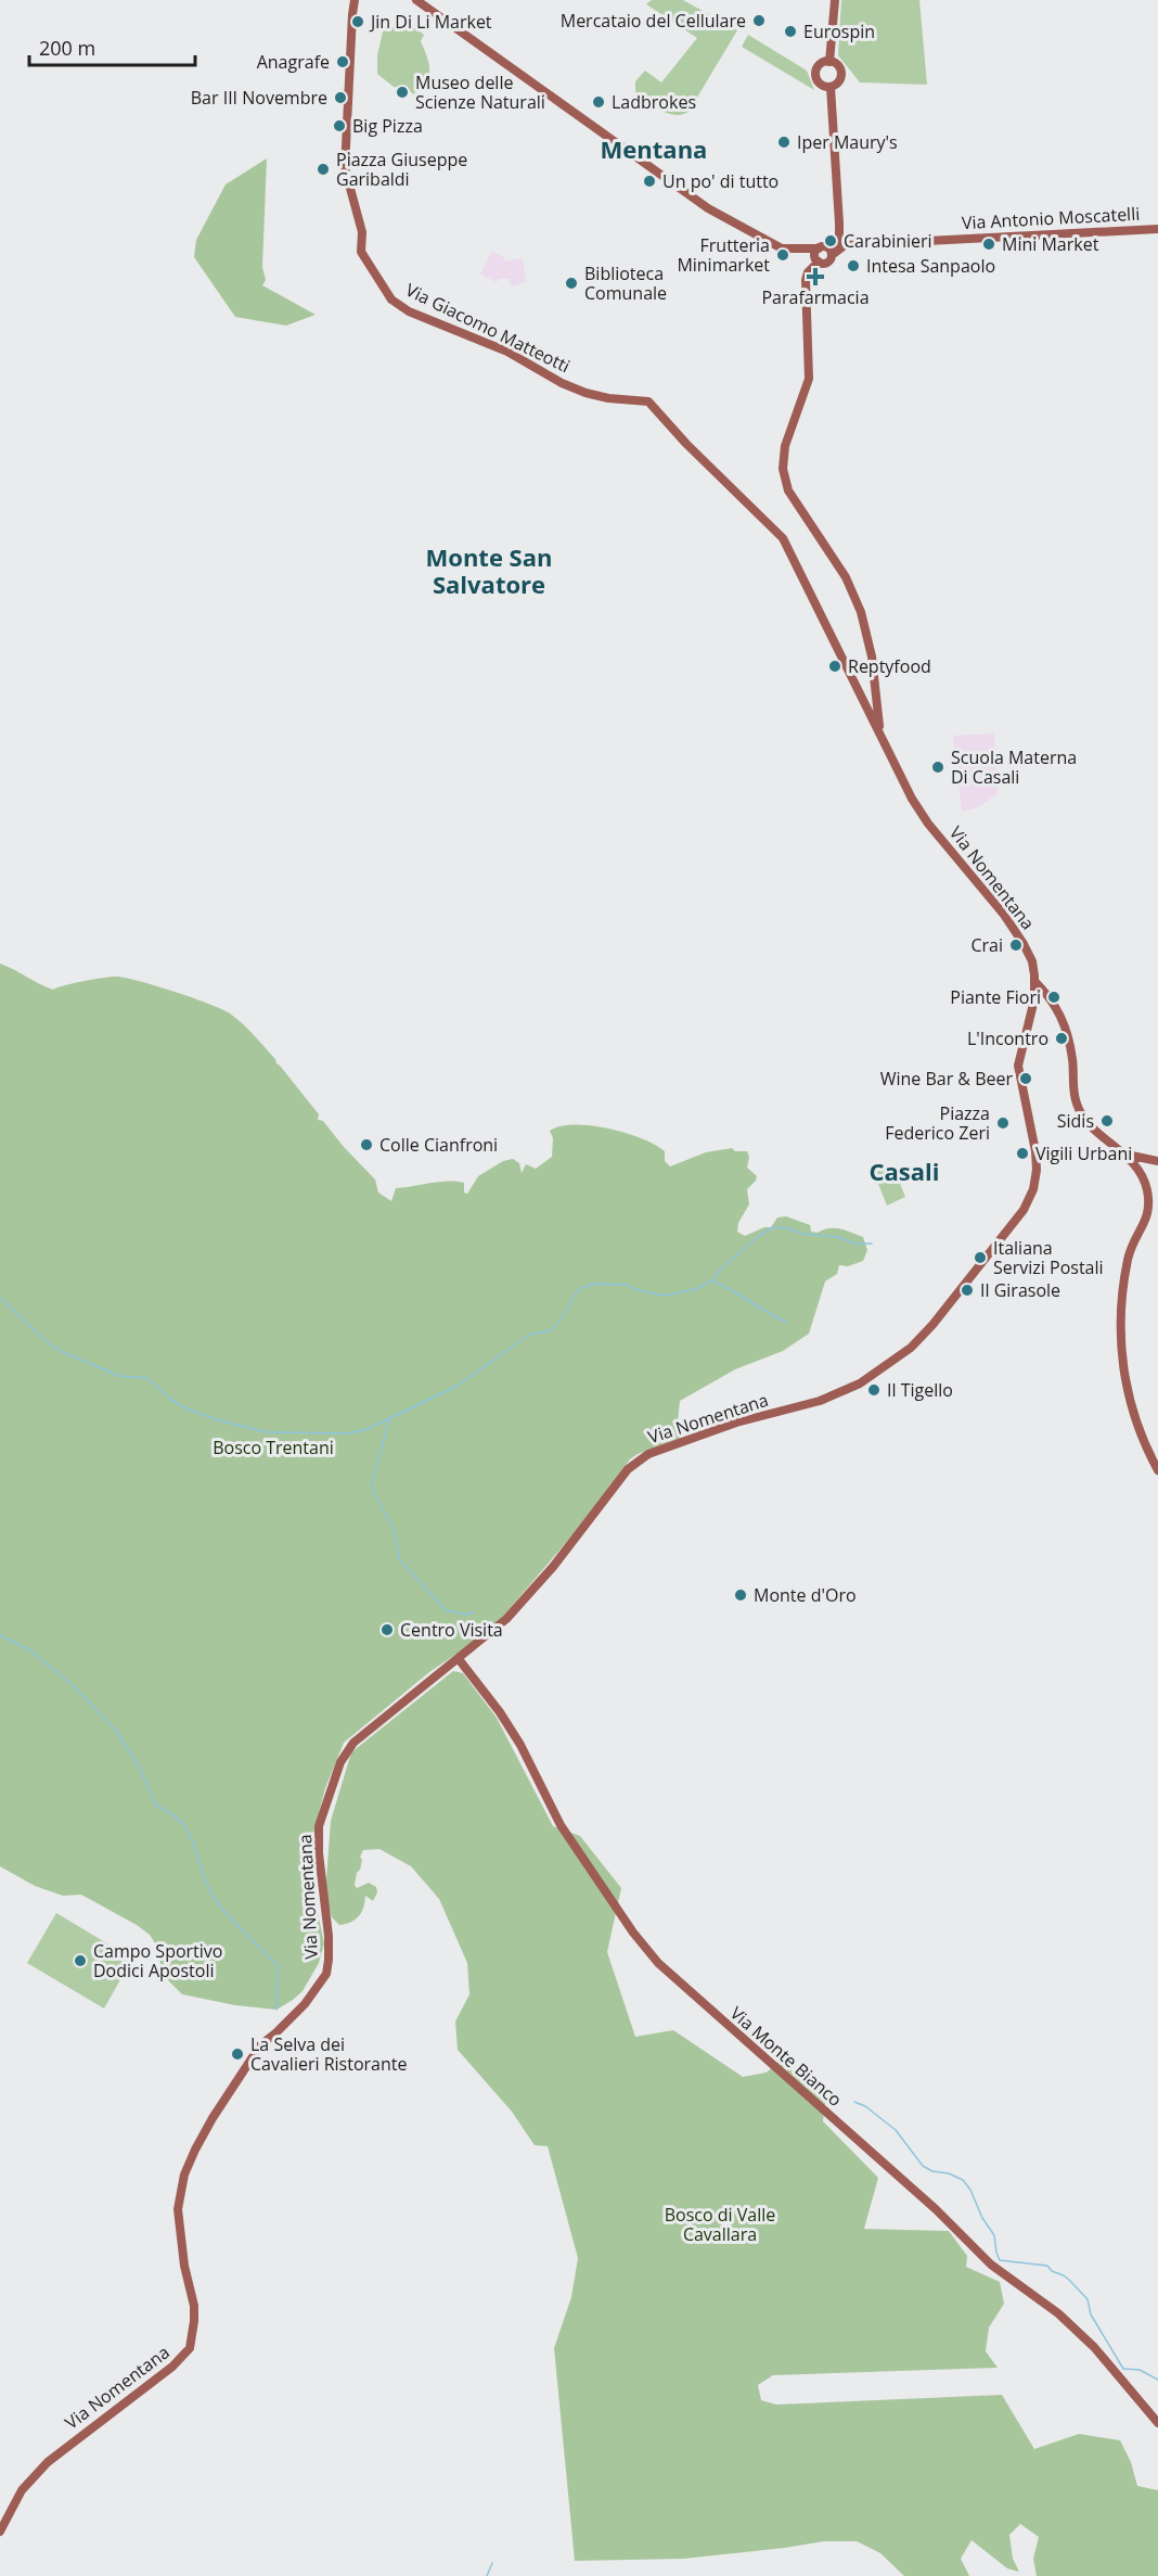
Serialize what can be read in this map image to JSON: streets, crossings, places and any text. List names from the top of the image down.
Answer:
{
  "streets": {
    "main road": [
      "Via Antonio Moscatelli",
      "Via Giacomo Matteotti",
      "Via Nomentana",
      "Via Monte Bianco"
    ]
  },
  "crossings": [
    ["Via Giacomo Matteotti", "Via Nomentana"],
    ["Via Nomentana", "Via Monte Bianco"]
  ],
  "districts": ["Mentana", "Monte San Salvatore", "Casali"],
  "parks": ["Bosco Trentani", "Bosco di Valle Cavallara"],
  "places": {
    "other": [
      "Mercataio del Cellulare",
      "Jin Di Li Market",
      "Eurospin",
      "Anagrafe",
      "Museo delle Scienze Naturali",
      "Bar III Novembre",
      "Ladbrokes",
      "Big Pizza",
      "Iper Maury's",
      "Piazza Giuseppe Garibaldi",
      "Un po' di tutto",
      "Carabinieri",
      "Mini Market",
      "Frutteria Minimarket",
      "Intesa Sanpaolo",
      "Biblioteca Comunale",
      "Reptyfood",
      "Scuola Materna Di Casali",
      "Crai",
      "Piante Fiori",
      "L'Incontro",
      "Wine Bar & Beer",
      "Sidis",
      "Piazza Federico Zeri",
      "Colle Cianfroni",
      "Vigili Urbani",
      "Italiana Servizi Postali",
      "Il Girasole",
      "Il Tigello",
      "Monte d'Oro",
      "Centro Visita",
      "Campo Sportivo Dodici Apostoli",
      "La Selva dei Cavalieri Ristorante"
    ],
    "health": ["Parafarmacia"]
  },
  "scale_bar": "200 m"
}
